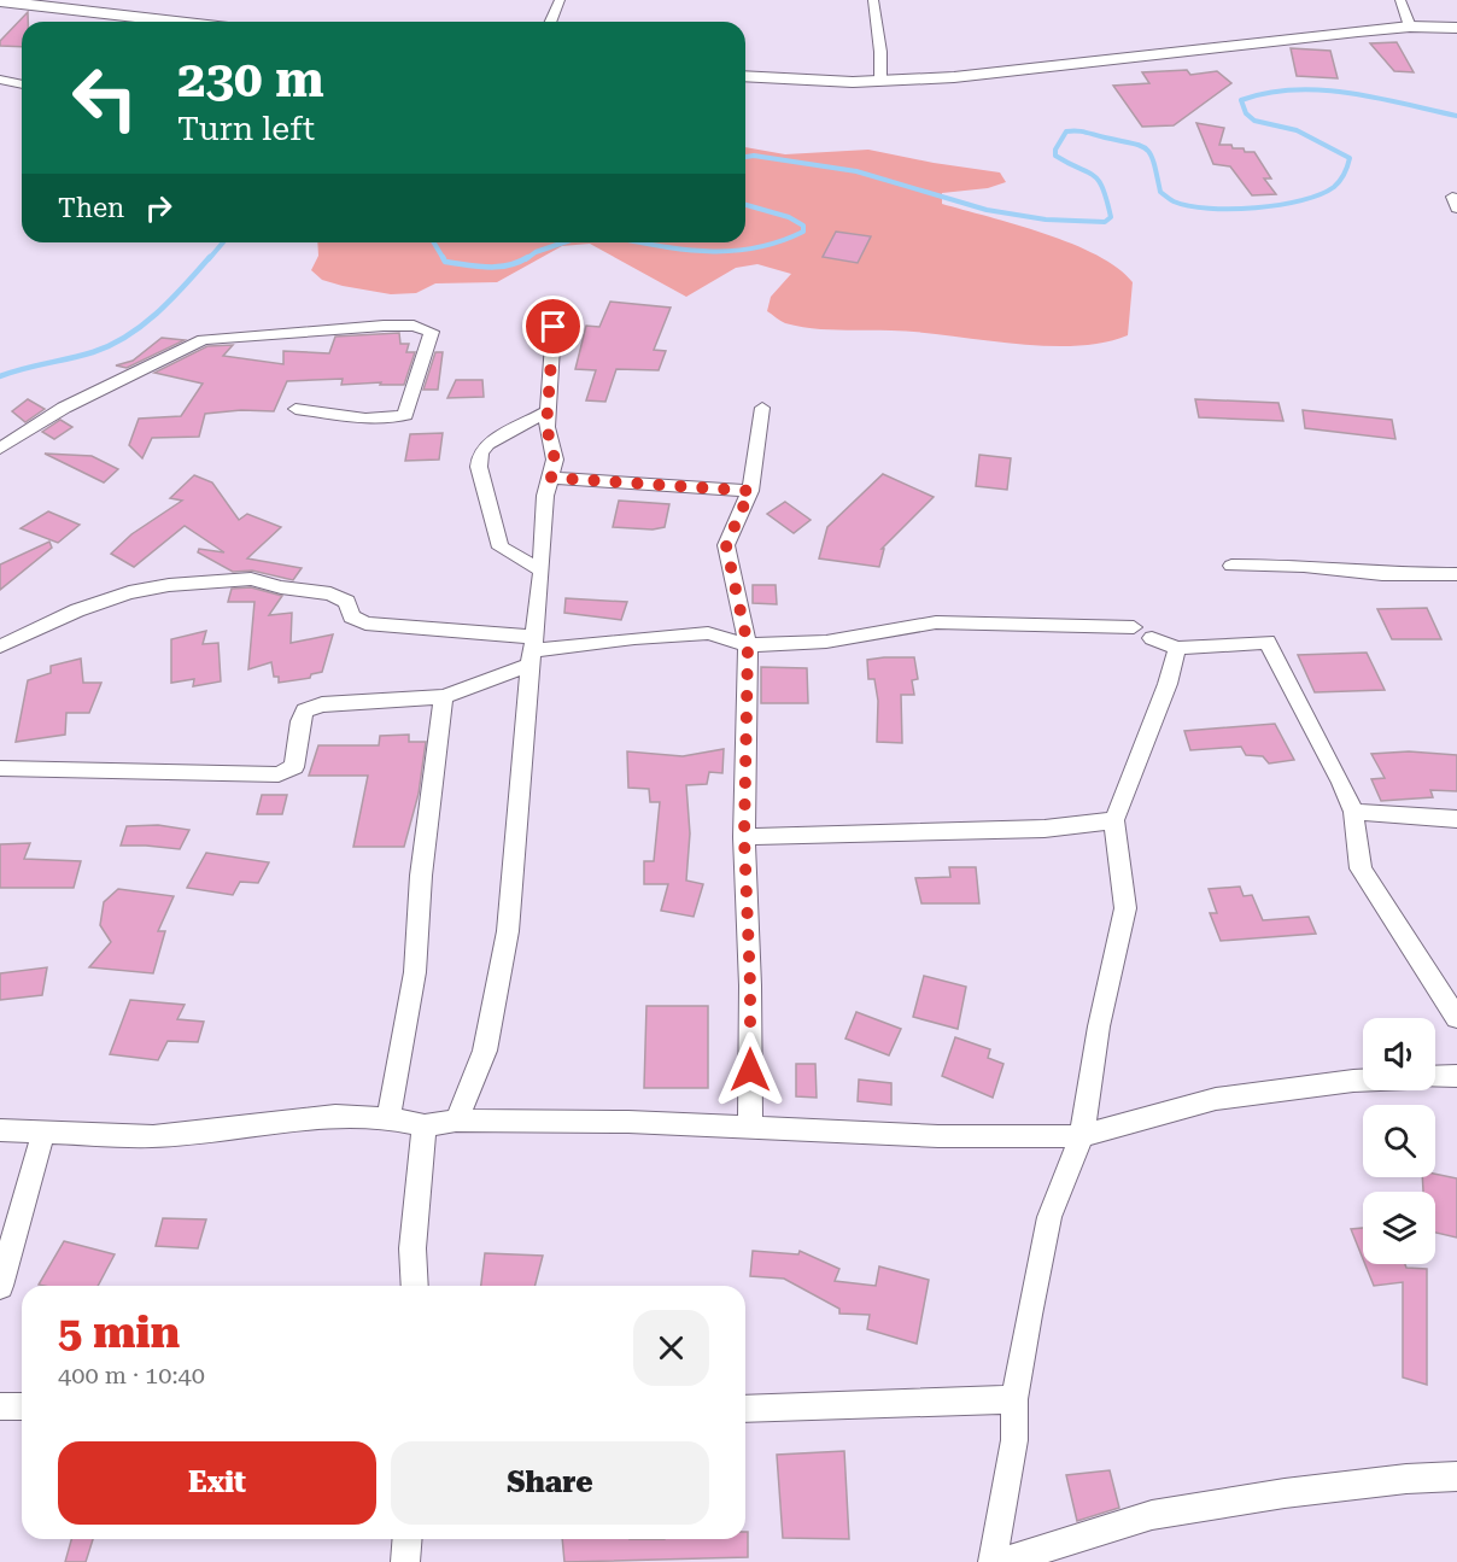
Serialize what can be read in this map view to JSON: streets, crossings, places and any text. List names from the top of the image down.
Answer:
{
  "page": {
    "turn": ["230 m", "Turn left"],
    "then": "Then",
    "heading": ["5 min", "400 m · 10:40"],
    "buttons": ["Exit", "Share"]
  }
}
